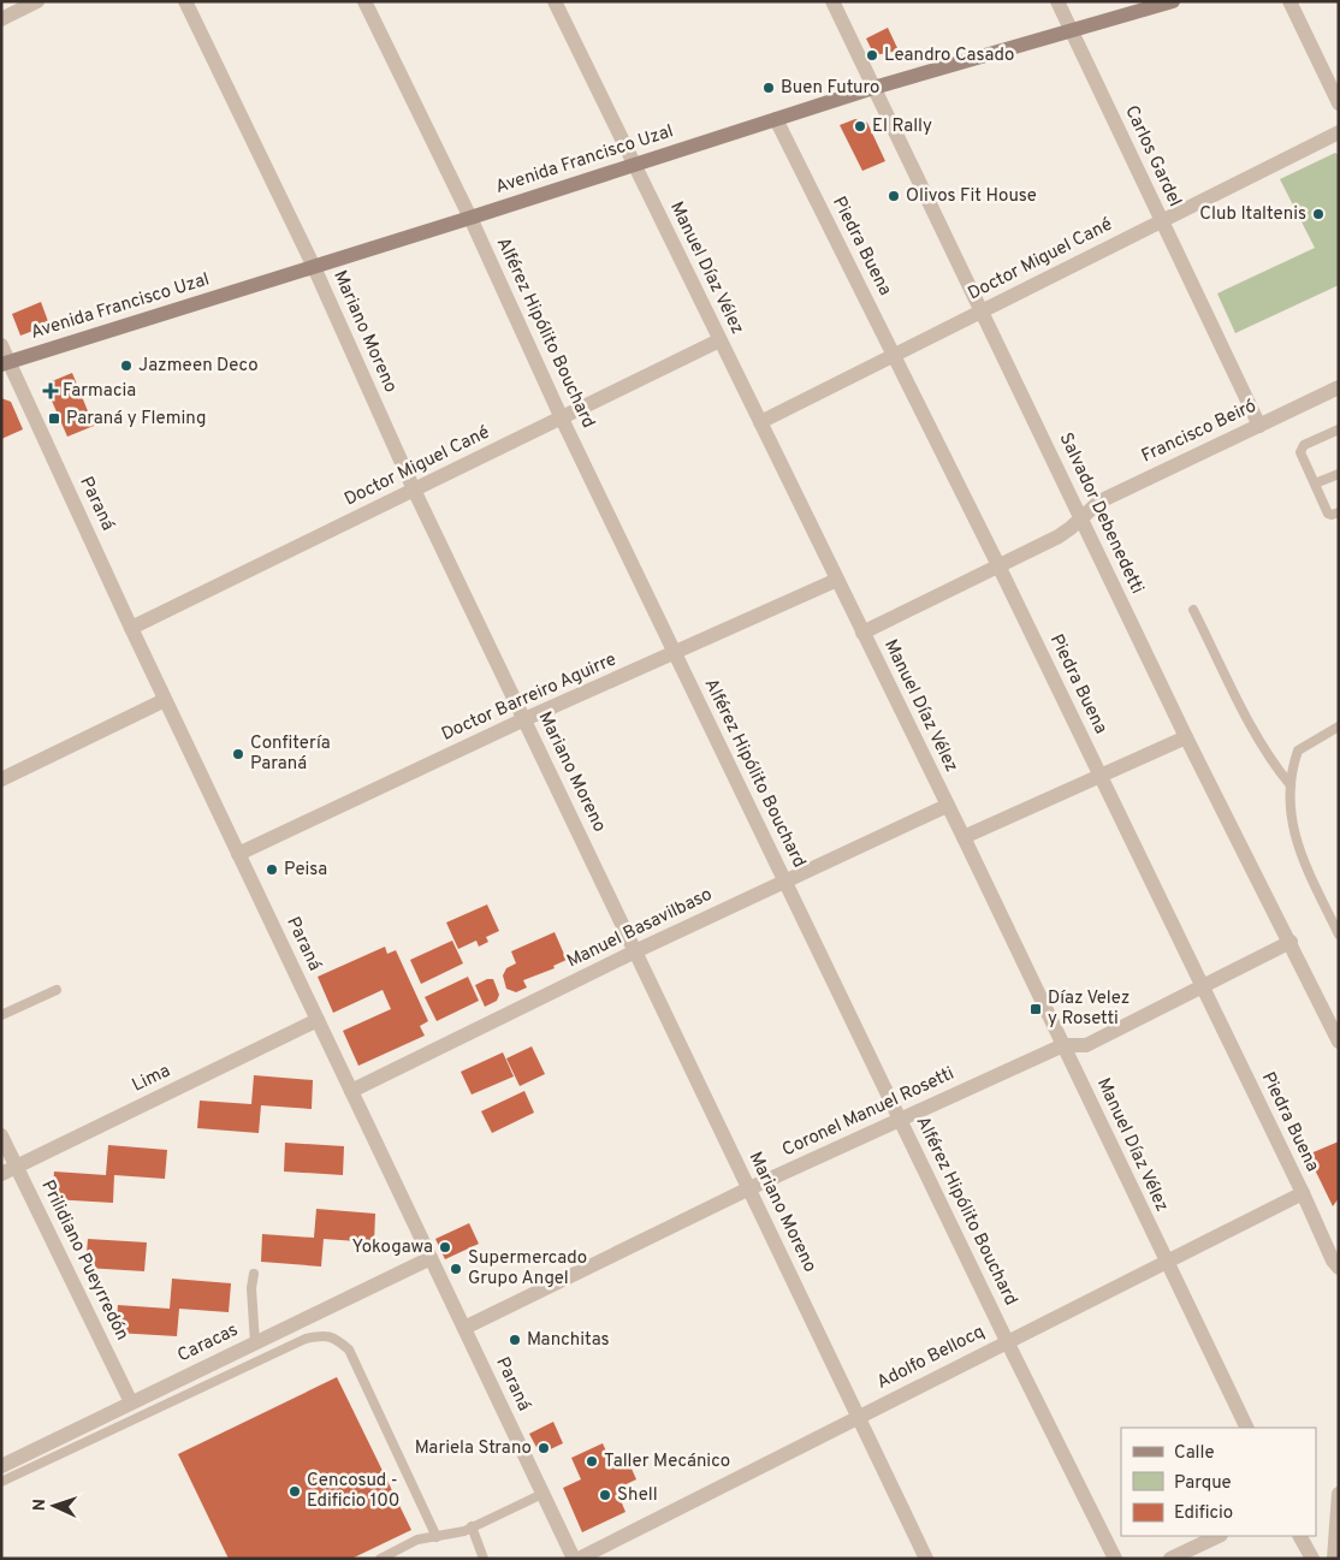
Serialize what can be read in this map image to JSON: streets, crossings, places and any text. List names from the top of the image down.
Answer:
{
  "streets": {
    "main road": ["Avenida Francisco Uzal"],
    "street": [
      "Carlos Gardel",
      "Piedra Buena",
      "Doctor Miguel Cané",
      "Manuel Díaz Vélez",
      "Mariano Moreno",
      "Alférez Hipólito Bouchard",
      "Francisco Beiró",
      "Paraná",
      "Salvador Debenedetti",
      "Doctor Barreiro Aguirre",
      "Manuel Basavilbaso",
      "Lima",
      "Coronel Manuel Rosetti",
      "Prilidiano Pueyrredón",
      "Caracas",
      "Adolfo Bellocq"
    ]
  },
  "crossings": [
    ["Carlos Gardel", "Avenida Francisco Uzal"],
    ["Carlos Gardel", "Doctor Miguel Cané"],
    ["Carlos Gardel", "Francisco Beiró"],
    ["Avenida Francisco Uzal", "Piedra Buena"],
    ["Avenida Francisco Uzal", "Manuel Díaz Vélez"],
    ["Avenida Francisco Uzal", "Mariano Moreno"],
    ["Avenida Francisco Uzal", "Alférez Hipólito Bouchard"],
    ["Avenida Francisco Uzal", "Paraná"],
    ["Avenida Francisco Uzal", "Salvador Debenedetti"],
    ["Piedra Buena", "Doctor Miguel Cané"],
    ["Piedra Buena", "Coronel Manuel Rosetti"],
    ["Piedra Buena", "Adolfo Bellocq"],
    ["Doctor Miguel Cané", "Manuel Díaz Vélez"],
    ["Doctor Miguel Cané", "Mariano Moreno"],
    ["Doctor Miguel Cané", "Alférez Hipólito Bouchard"],
    ["Doctor Miguel Cané", "Paraná"],
    ["Doctor Miguel Cané", "Salvador Debenedetti"],
    ["Manuel Díaz Vélez", "Doctor Barreiro Aguirre"],
    ["Manuel Díaz Vélez", "Manuel Basavilbaso"],
    ["Manuel Díaz Vélez", "Coronel Manuel Rosetti"],
    ["Manuel Díaz Vélez", "Adolfo Bellocq"],
    ["Mariano Moreno", "Doctor Barreiro Aguirre"],
    ["Mariano Moreno", "Manuel Basavilbaso"],
    ["Mariano Moreno", "Coronel Manuel Rosetti"],
    ["Mariano Moreno", "Adolfo Bellocq"],
    ["Alférez Hipólito Bouchard", "Doctor Barreiro Aguirre"],
    ["Alférez Hipólito Bouchard", "Manuel Basavilbaso"],
    ["Alférez Hipólito Bouchard", "Coronel Manuel Rosetti"],
    ["Alférez Hipólito Bouchard", "Adolfo Bellocq"],
    ["Francisco Beiró", "Salvador Debenedetti"],
    ["Paraná", "Doctor Barreiro Aguirre"],
    ["Paraná", "Manuel Basavilbaso"],
    ["Paraná", "Lima"],
    ["Paraná", "Coronel Manuel Rosetti"],
    ["Paraná", "Caracas"],
    ["Salvador Debenedetti", "Coronel Manuel Rosetti"],
    ["Lima", "Prilidiano Pueyrredón"],
    ["Prilidiano Pueyrredón", "Caracas"]
  ],
  "places": {
    "other": [
      "Leandro Casado",
      "Buen Futuro",
      "El Rally",
      "Olivos Fit House",
      "Club Italtenis",
      "Jazmeen Deco",
      "Confitería Paraná",
      "Peisa",
      "Yokogawa",
      "Supermercado Grupo Angel",
      "Manchitas",
      "Mariela Strano",
      "Taller Mecánico",
      "Cencosud - Edificio 100",
      "Shell"
    ],
    "health": ["Farmacia"],
    "transit": ["Paraná y Fleming", "Díaz Velez y Rosetti"]
  },
  "legend": ["Calle", "Parque", "Edificio"],
  "north": "left"
}
